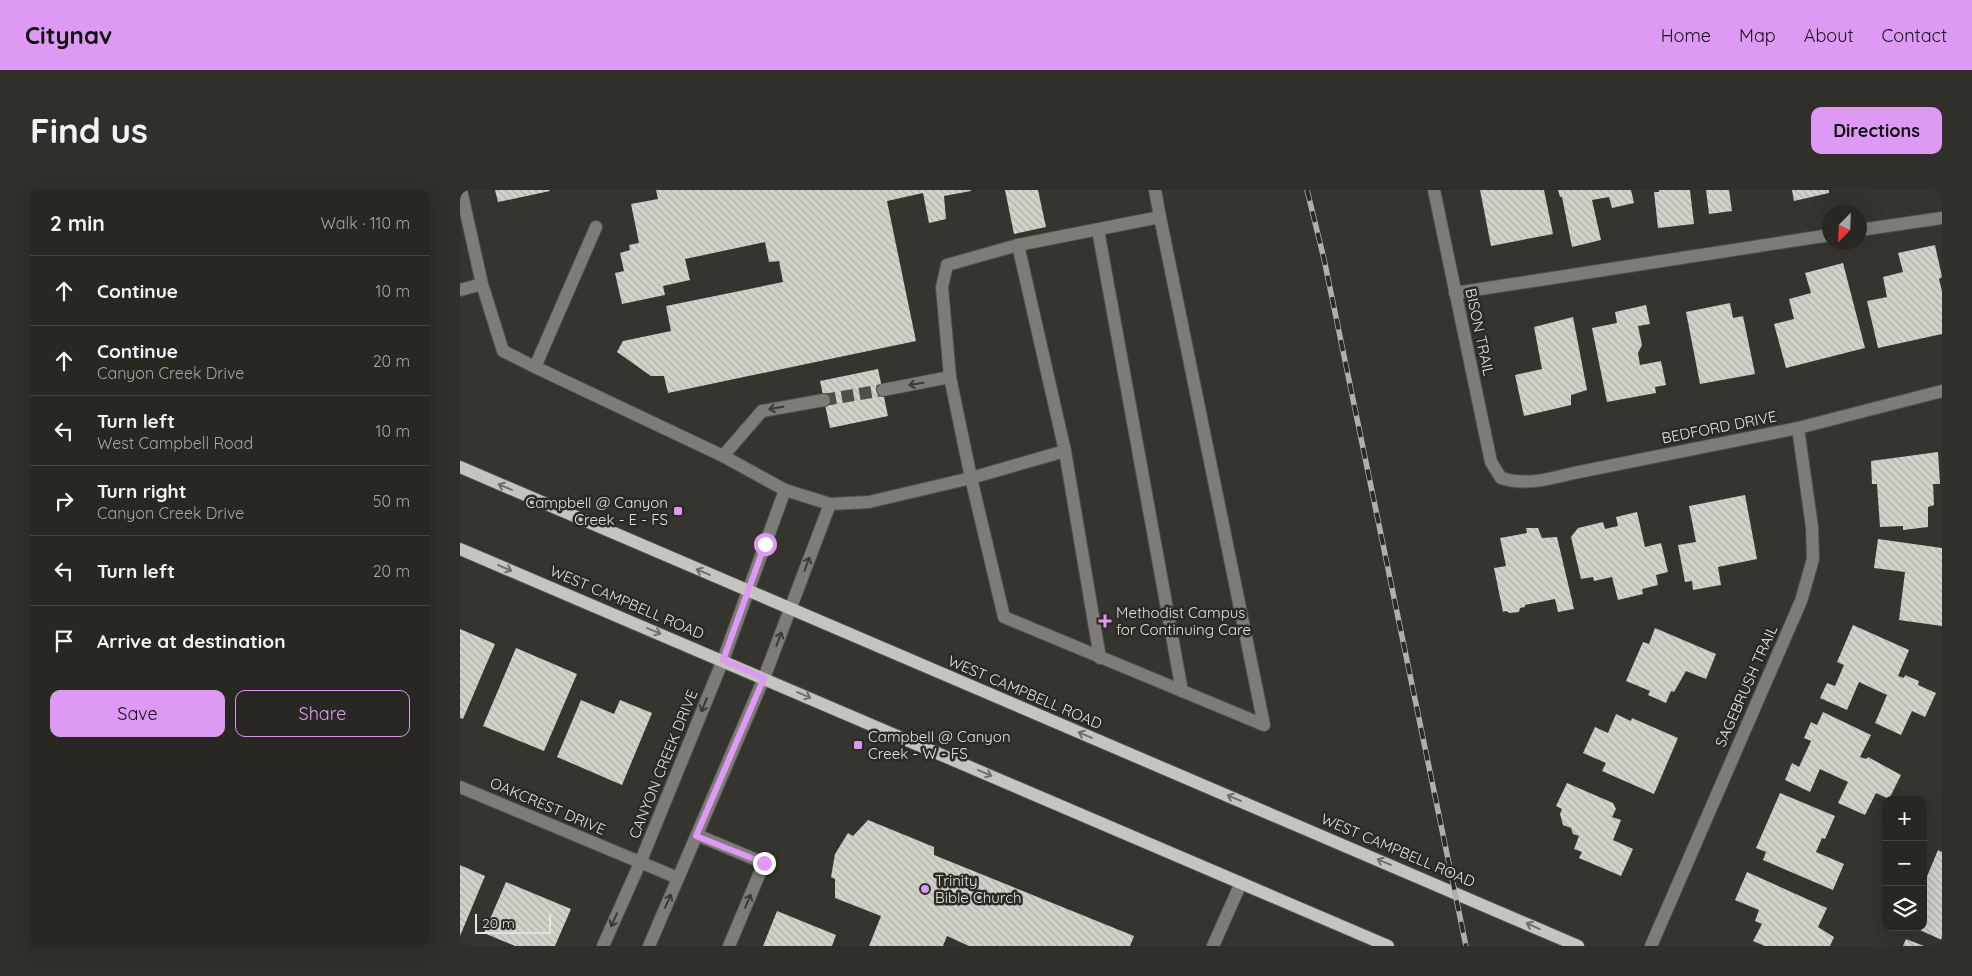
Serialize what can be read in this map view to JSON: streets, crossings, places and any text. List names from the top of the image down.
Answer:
{
  "streets": {
    "main road": ["WEST CAMPBELL ROAD"],
    "street": [
      "BISON TRAIL",
      "BEDFORD DRIVE",
      "SAGEBRUSH TRAIL",
      "CANYON CREEK DRIVE",
      "OAKCREST DRIVE"
    ]
  },
  "crossings": [
    ["BISON TRAIL", "BEDFORD DRIVE"],
    ["BEDFORD DRIVE", "SAGEBRUSH TRAIL"],
    ["WEST CAMPBELL ROAD", "CANYON CREEK DRIVE"],
    ["CANYON CREEK DRIVE", "OAKCREST DRIVE"]
  ],
  "places": {
    "transit": ["Campbell @ Canyon Creek - E - FS", "Campbell @ Canyon Creek - W - FS"],
    "health": ["Methodist Campus for Continuing Care"],
    "other": ["Trinity Bible Church"]
  },
  "scale_bar": "20 m",
  "north": "bottom left",
  "page": {
    "header": "Citynav",
    "nav": [
      "Home",
      "Map",
      "About",
      "Contact"
    ],
    "buttons": [
      "Directions",
      ["Save", "Share"]
    ],
    "title": "Find us",
    "heading": ["2 min", "Walk · 110 m"],
    "list": [
      ["Continue", "10 m"],
      ["Continue", "Canyon Creek Drive", "20 m"],
      ["Turn left", "West Campbell Road", "10 m"],
      ["Turn right", "Canyon Creek Drive", "50 m"],
      ["Turn left", "20 m"],
      "Arrive at destination"
    ],
    "map_buttons": ["+", "−"],
    "scale": "20 m"
  }
}
